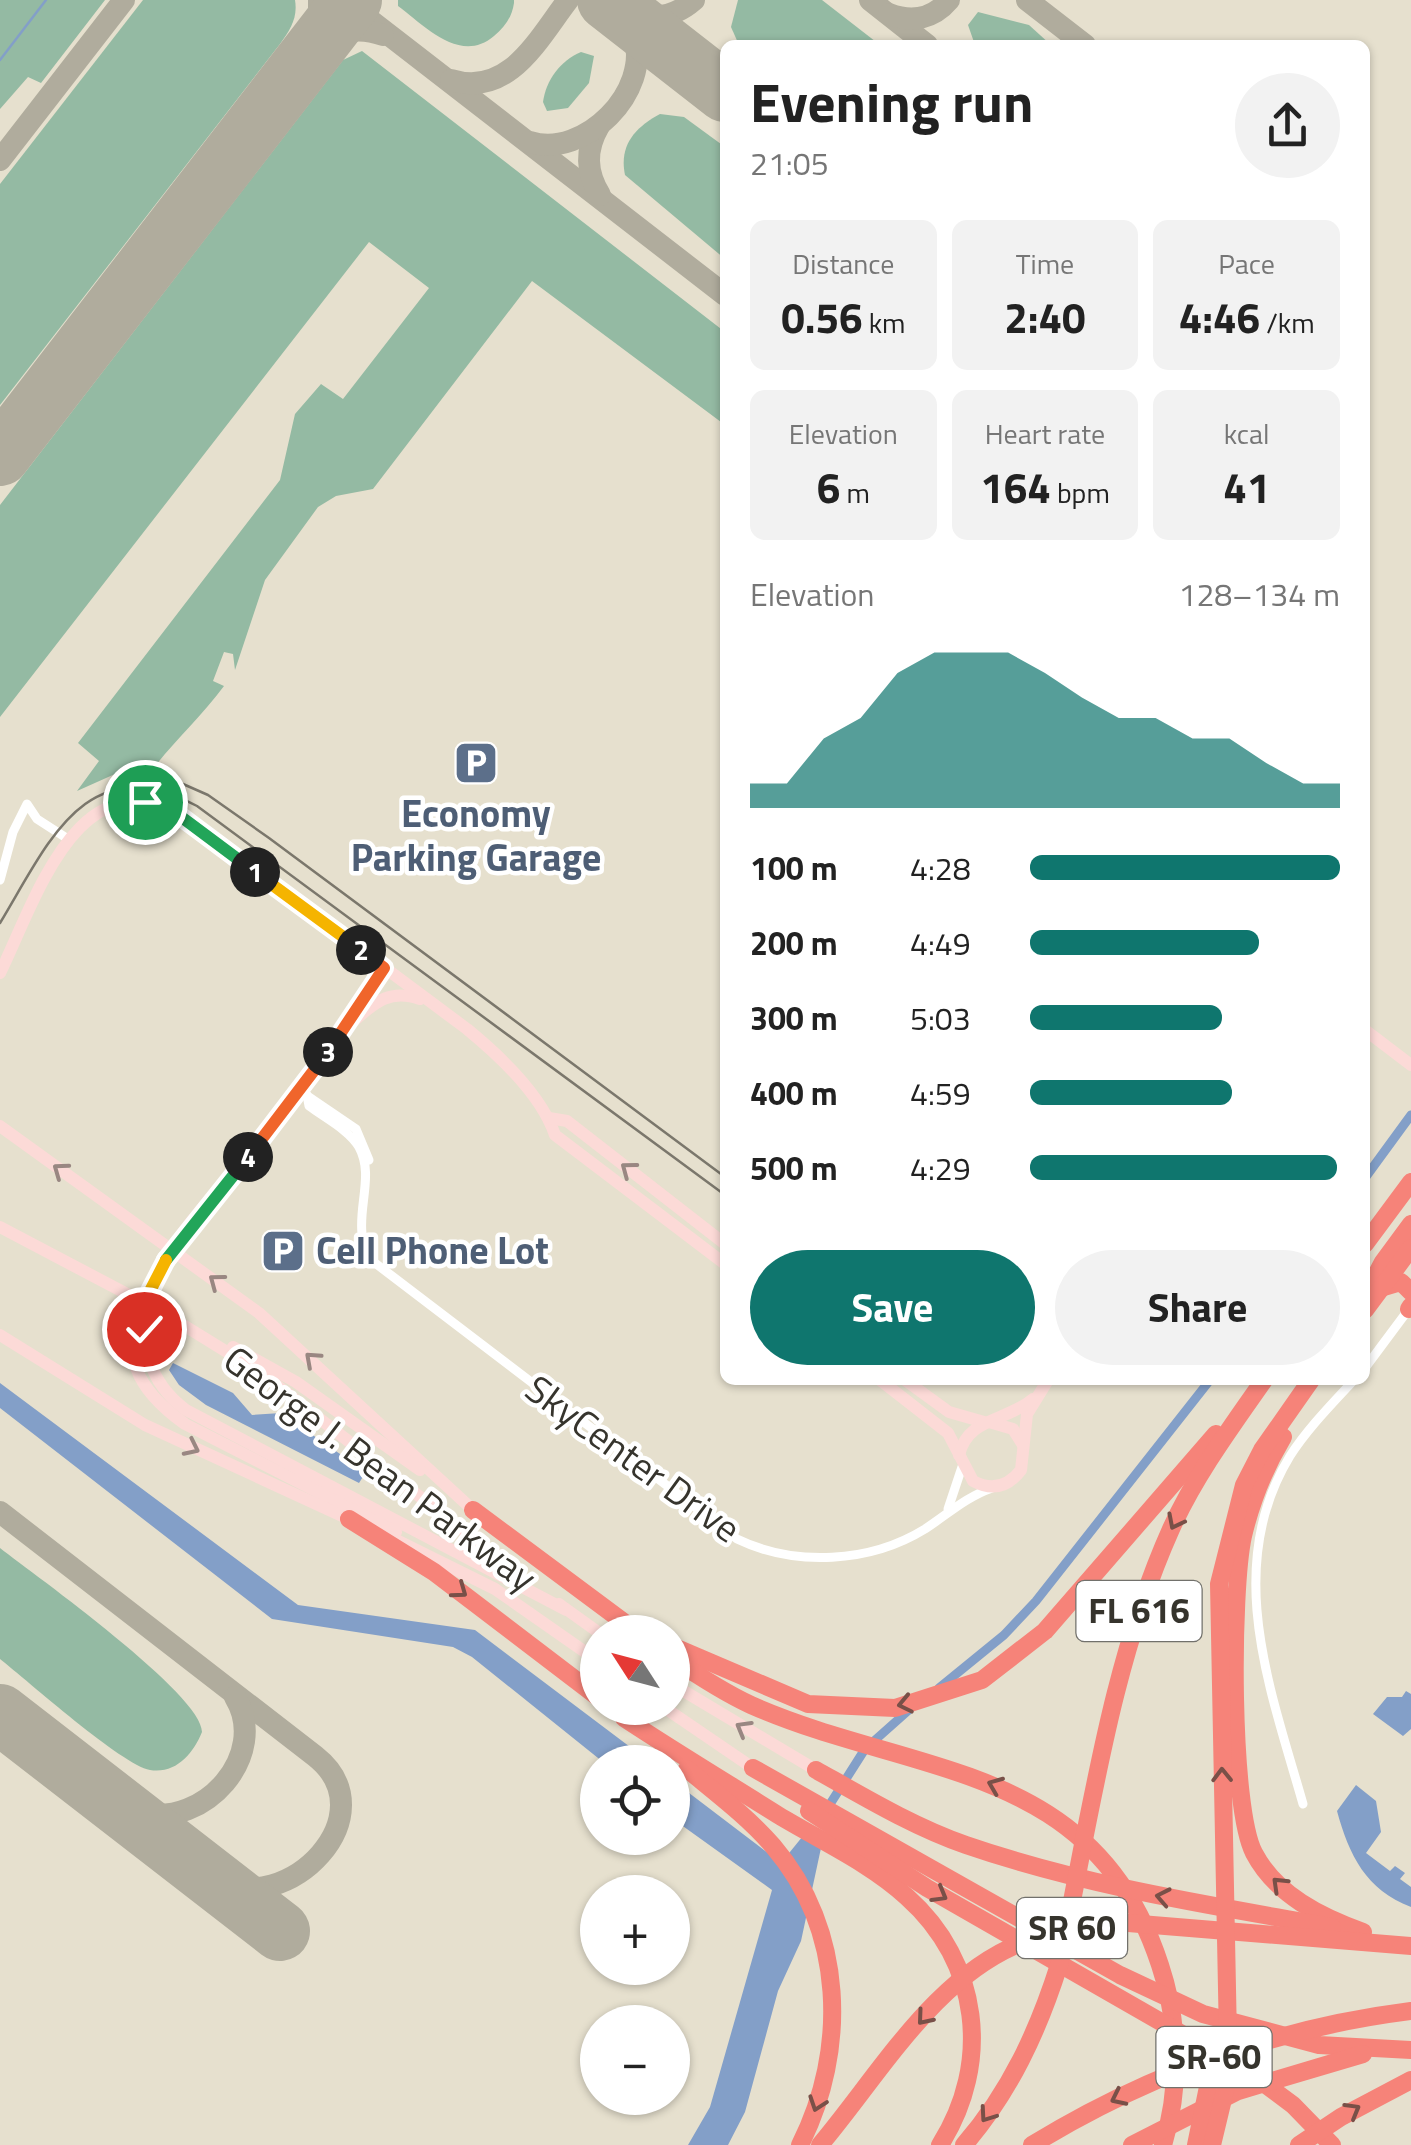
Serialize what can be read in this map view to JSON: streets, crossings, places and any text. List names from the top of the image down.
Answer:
{
  "streets": {
    "highway": ["FL 616", "SR 60", "SR-60"],
    "street": ["SkyCenter Drive", "George J. Bean Parkway"]
  },
  "places": {
    "parking": ["Economy Parking Garage", "Cell Phone Lot"]
  },
  "north": "top left",
  "page": {
    "heading": ["Evening run", "21:05"],
    "stats": [
      ["Distance", "0.56 km"],
      ["Time", "2:40"],
      ["Pace", "4:46 /km"],
      ["Elevation", "6 m"],
      ["Heart rate", "164 bpm"],
      ["kcal", "41"]
    ],
    "chart": ["Elevation", "128–134 m"],
    "list": [
      {
        "name": "100 m",
        "note": "4:28"
      },
      {
        "name": "200 m",
        "note": "4:49"
      },
      {
        "name": "300 m",
        "note": "5:03"
      },
      {
        "name": "400 m",
        "note": "4:59"
      },
      {
        "name": "500 m",
        "note": "4:29"
      }
    ],
    "pins": [
      "1",
      "2",
      "3",
      "4"
    ],
    "buttons": ["Save", "Share"],
    "map_buttons": ["+", "−"]
  }
}
